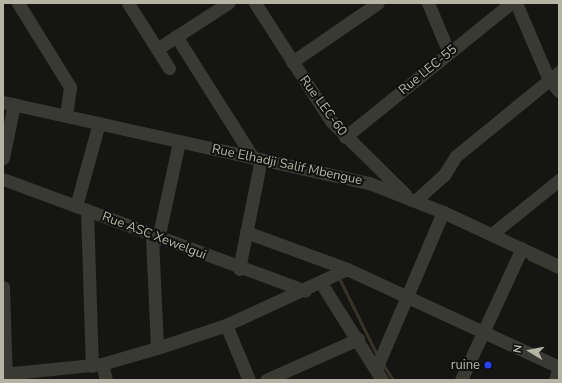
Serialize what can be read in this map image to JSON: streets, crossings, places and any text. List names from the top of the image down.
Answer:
{
  "streets": {
    "street": [
      "Rue LEC-55",
      "Rue LEC-60",
      "Rue Elhadji Salif Mbengue",
      "Rue ASC Xewelgui"
    ]
  },
  "crossings": [
    ["Rue LEC-55", "Rue LEC-60"],
    ["Rue LEC-60", "Rue Elhadji Salif Mbengue"]
  ],
  "places": ["ruine"],
  "north": "left"
}
